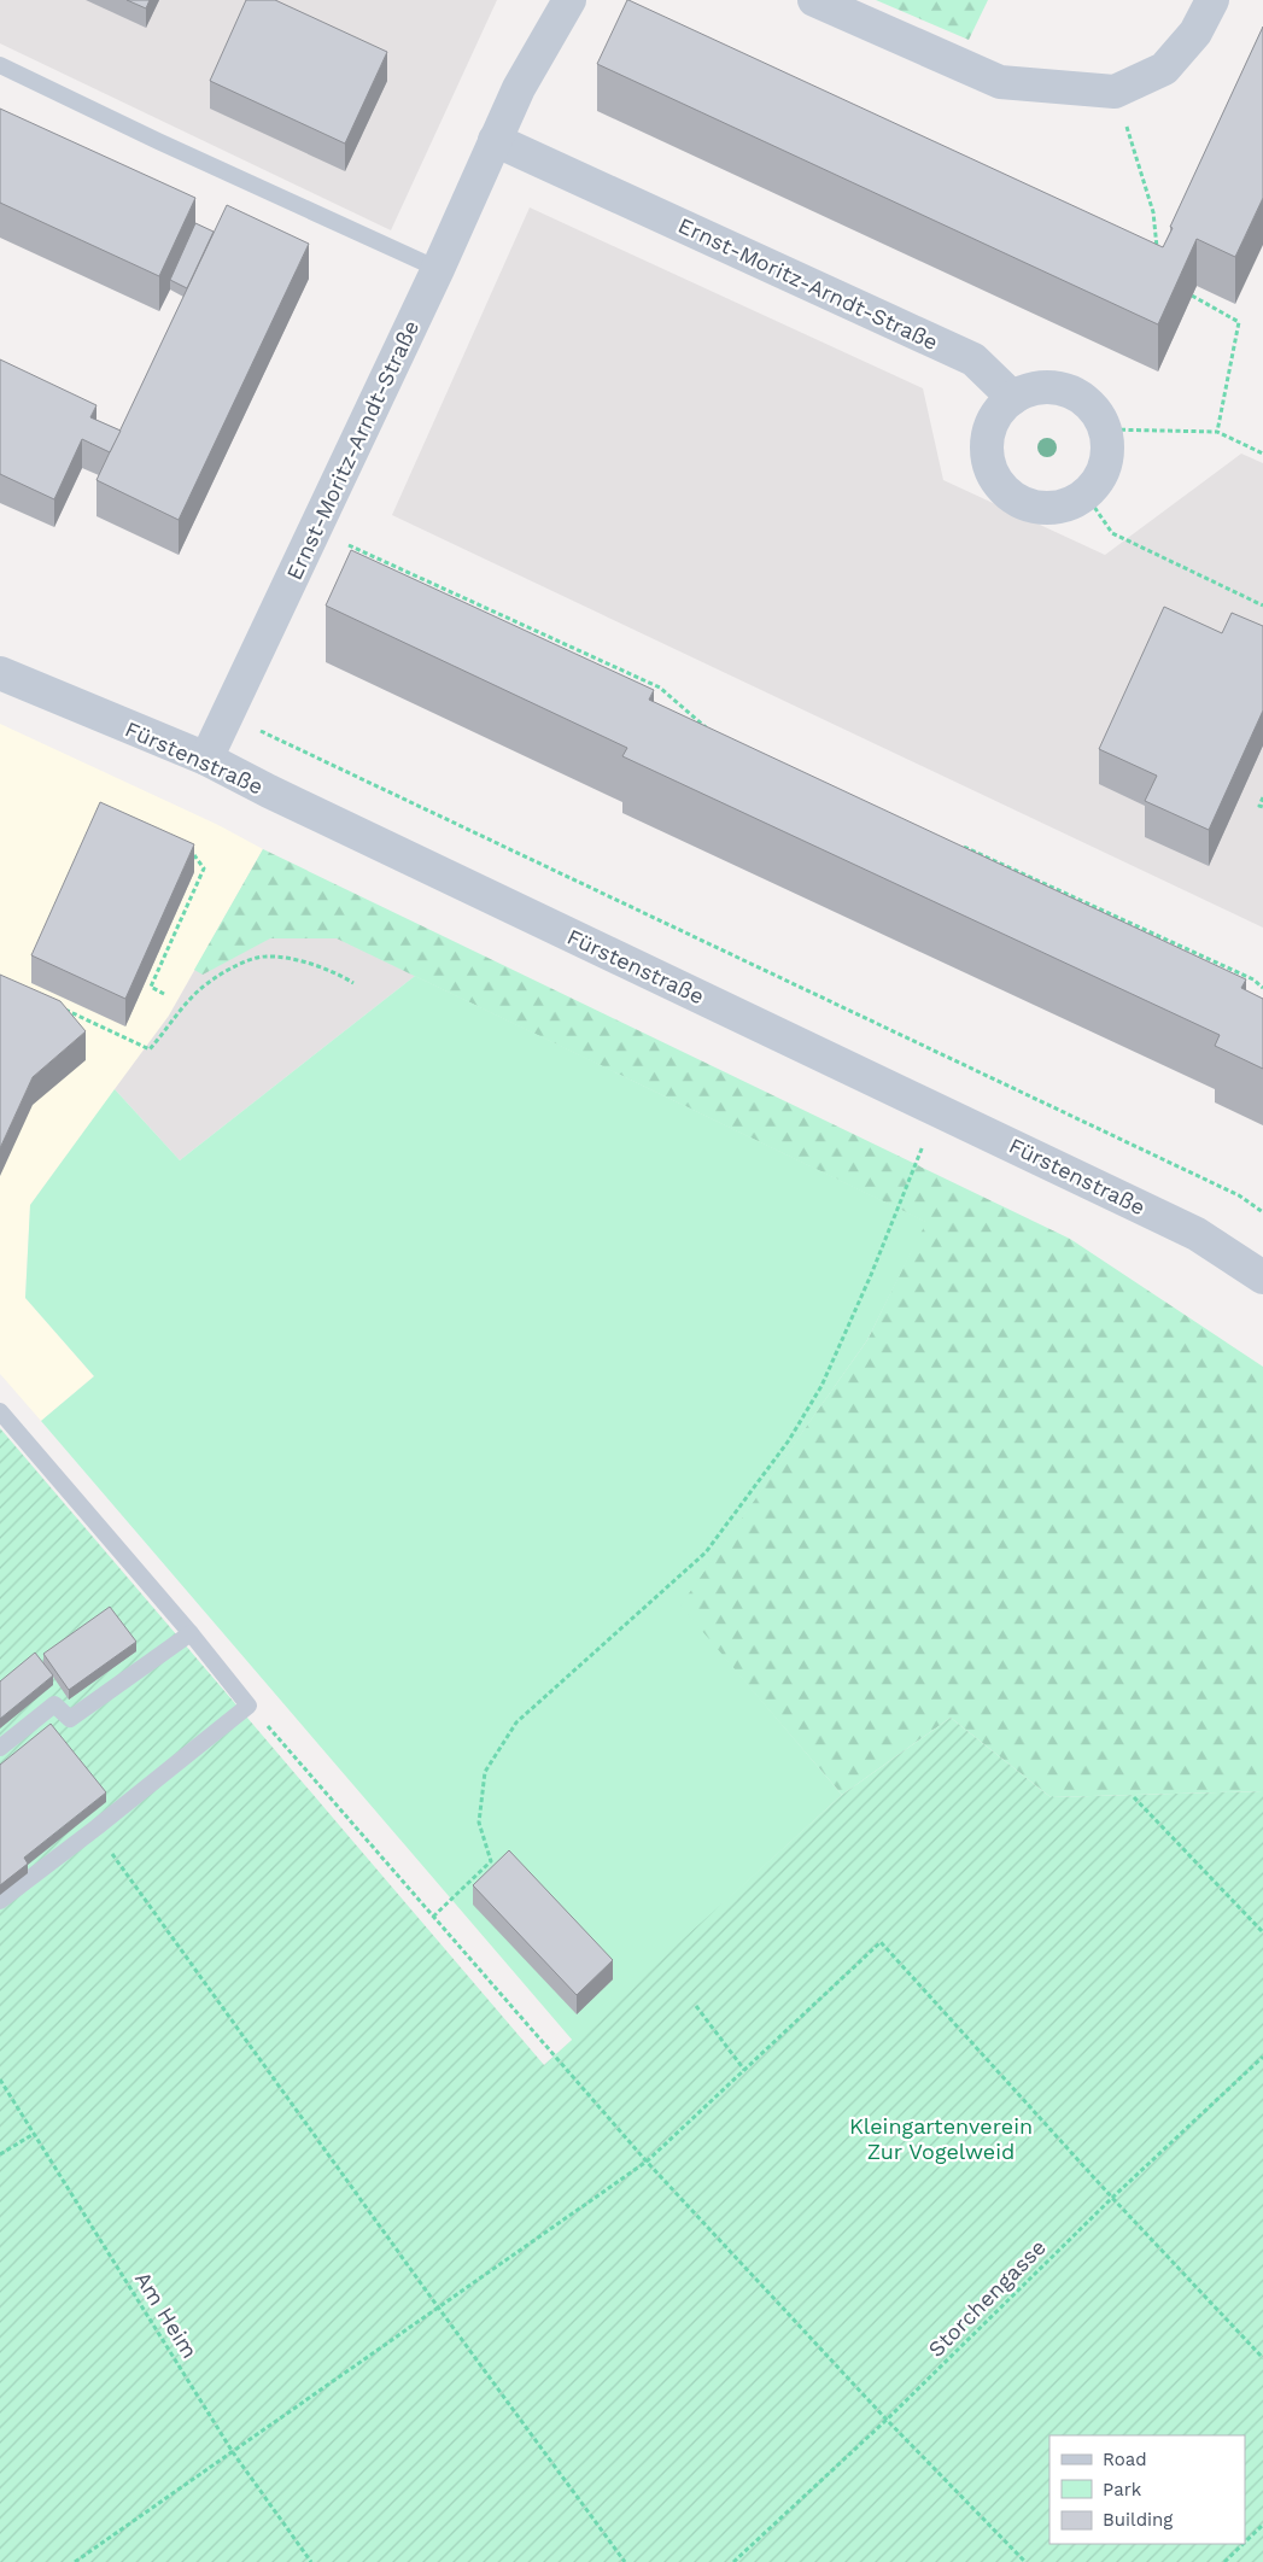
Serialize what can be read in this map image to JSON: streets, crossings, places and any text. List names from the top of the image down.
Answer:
{
  "streets": {
    "street": ["Ernst-Moritz-Arndt-Straße", "Fürstenstraße"],
    "path": ["Storchengasse", "Am Heim"]
  },
  "crossings": [
    ["Ernst-Moritz-Arndt-Straße", "Fürstenstraße"]
  ],
  "parks": ["Kleingartenverein Zur Vogelweid"],
  "legend": ["Road", "Park", "Building"]
}
